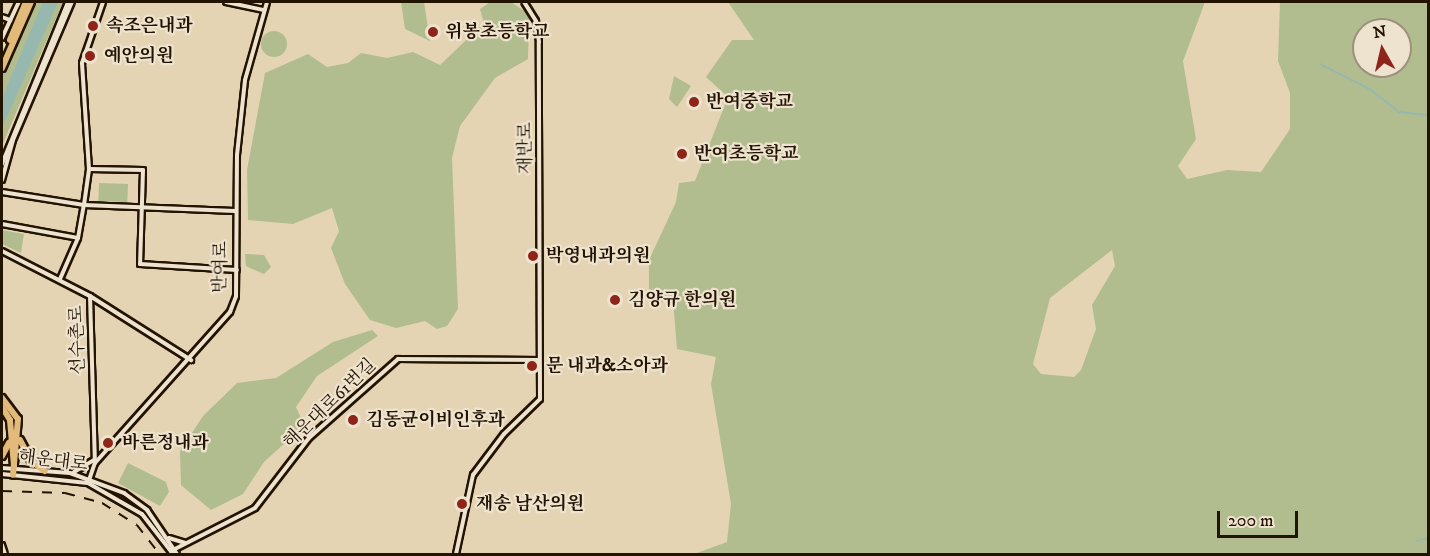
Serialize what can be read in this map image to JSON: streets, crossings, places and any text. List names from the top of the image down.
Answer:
{
  "streets": {
    "main road": [
      "재반로",
      "반여로",
      "선수촌로",
      "해운대로61번길",
      "해운대로"
    ]
  },
  "crossings": [
    ["재반로", "해운대로61번길"],
    ["반여로", "선수촌로"],
    ["반여로", "해운대로"],
    ["해운대로61번길", "해운대로"]
  ],
  "places": [
    "속조은내과",
    "위봉초등학교",
    "예안의원",
    "반여중학교",
    "반여초등학교",
    "박영내과의원",
    "김양규 한의원",
    "문 내과&소아과",
    "김동균이비인후과",
    "바른정내과",
    "재송 남산의원"
  ],
  "scale_bar": "200 m",
  "north": "top"
}
